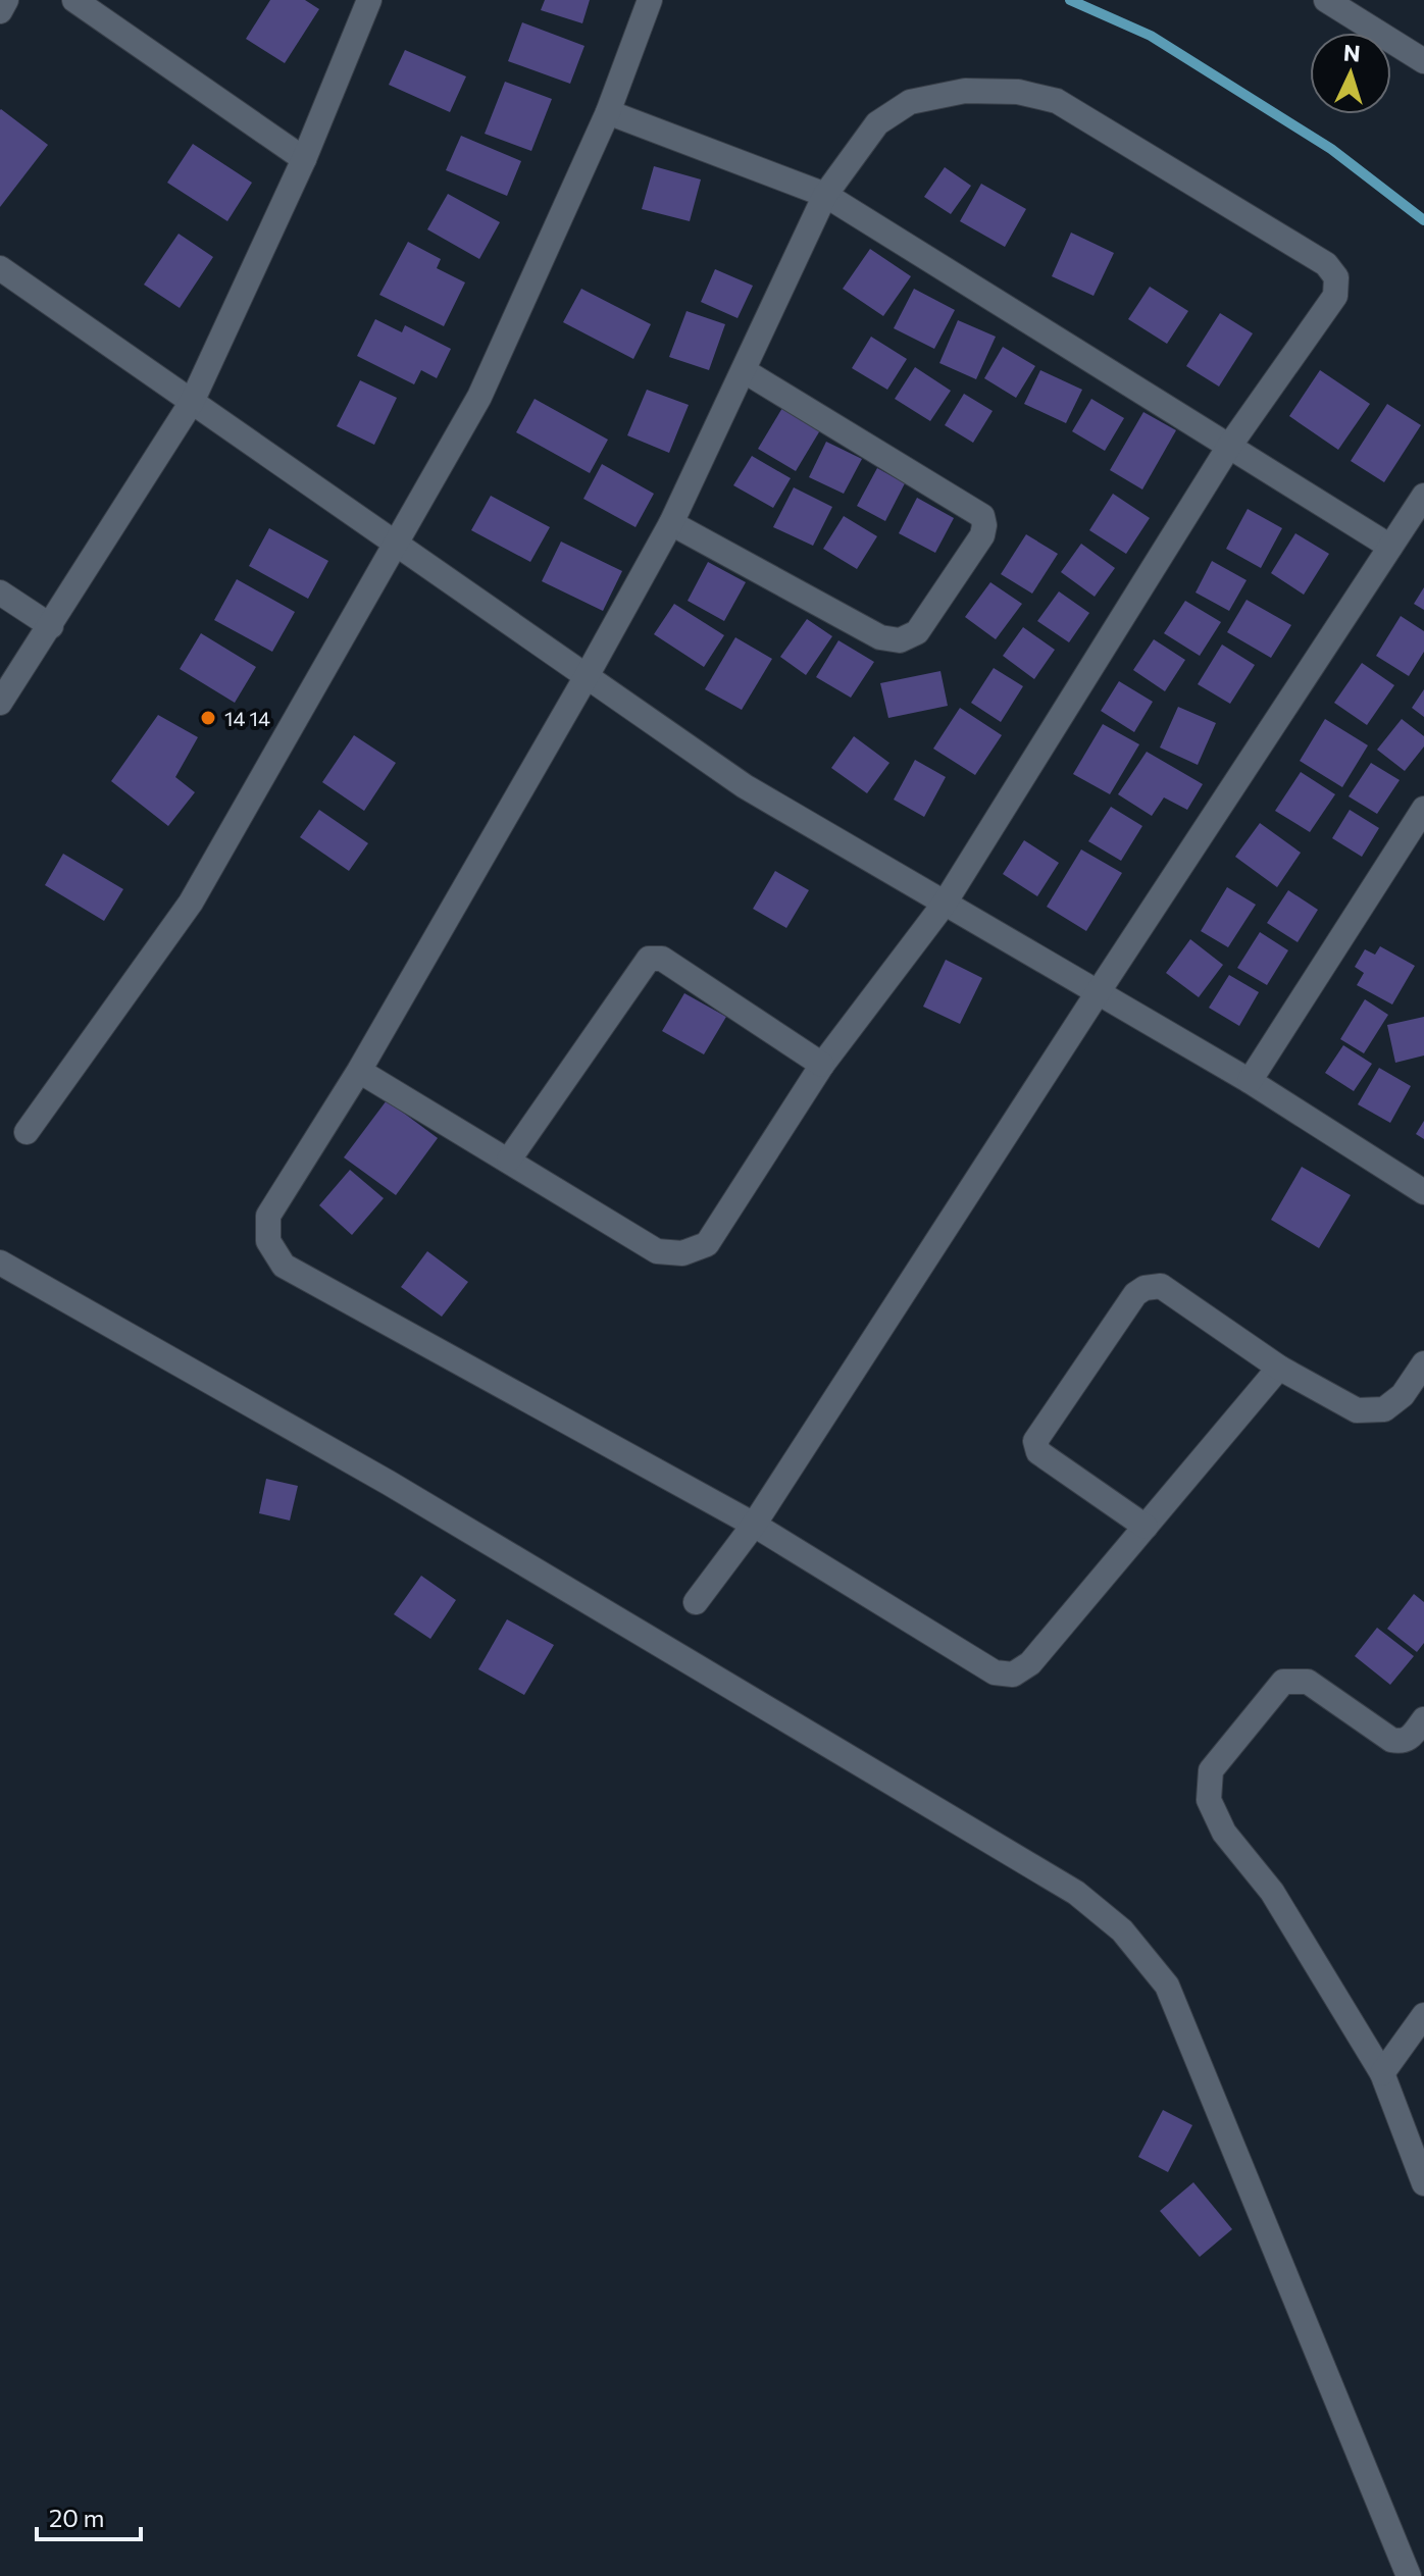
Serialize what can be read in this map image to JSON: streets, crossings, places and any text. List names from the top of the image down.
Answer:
{
  "places": ["14 14"],
  "scale_bar": "20 m",
  "north": "top"
}
